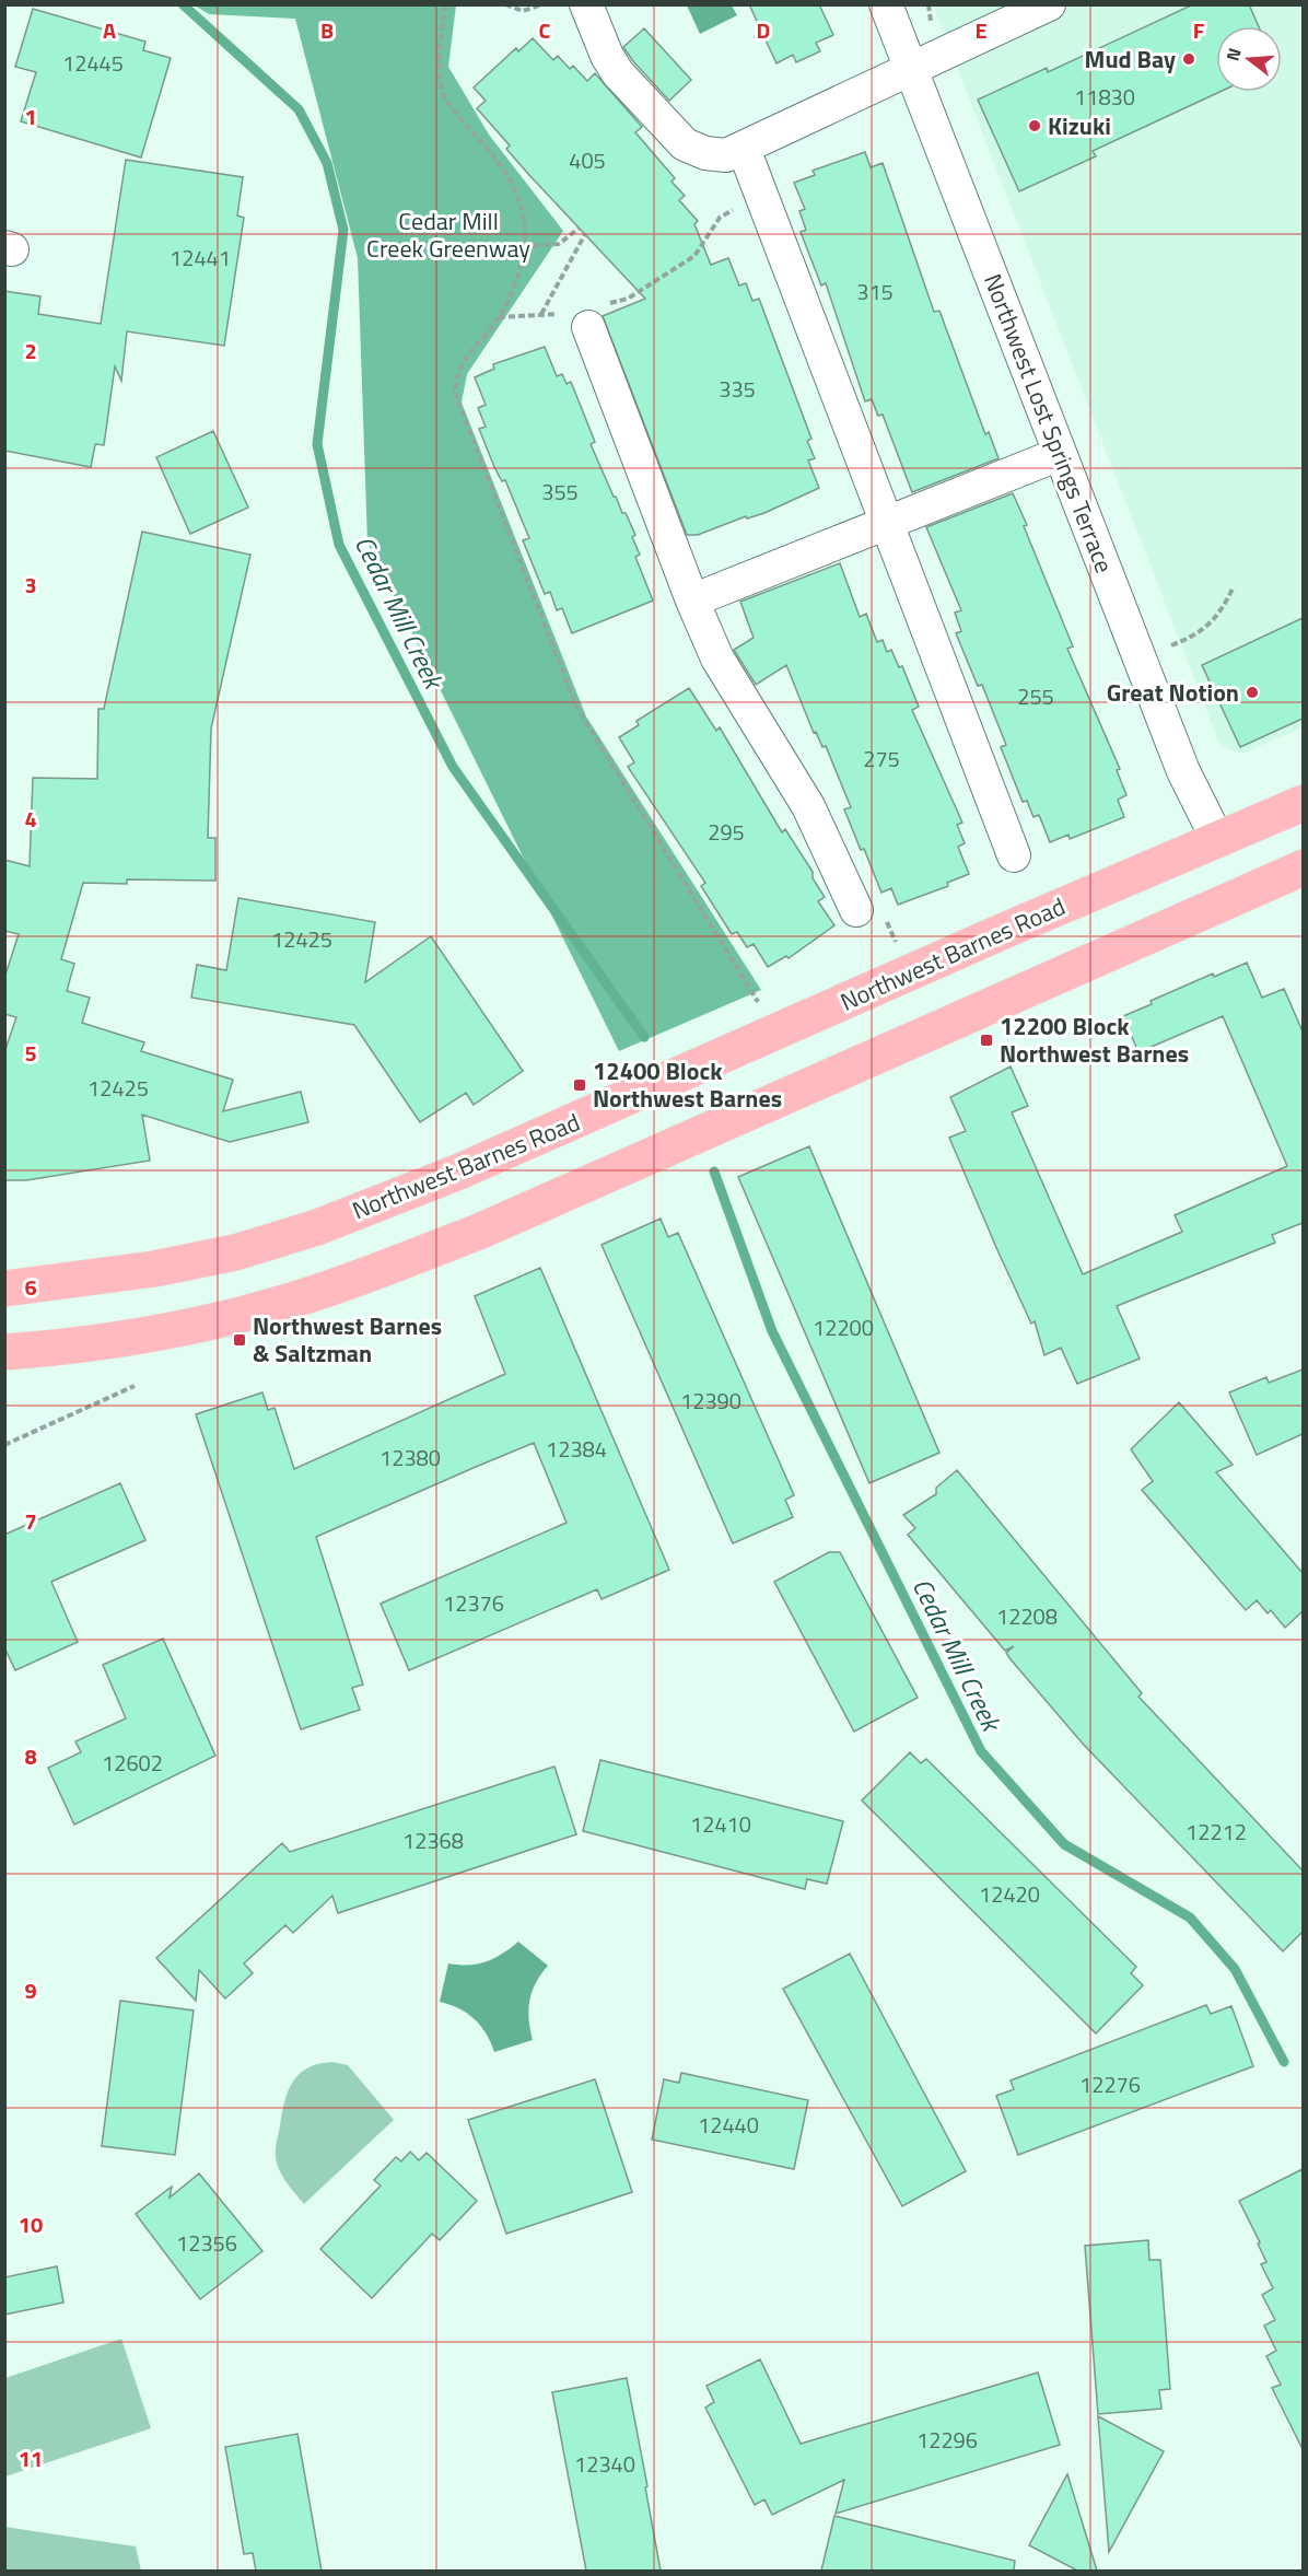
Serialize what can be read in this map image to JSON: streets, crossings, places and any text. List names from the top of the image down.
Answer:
{
  "streets": {
    "main road": ["Northwest Barnes Road"],
    "street": ["Northwest Lost Springs Terrace"]
  },
  "crossings": [
    ["Northwest Lost Springs Terrace", "Northwest Barnes Road"]
  ],
  "water": ["Cedar Mill Creek"],
  "parks": ["Cedar Mill Creek Greenway"],
  "places": {
    "other": ["Mud Bay", "Kizuki", "Great Notion"],
    "transit": ["12200 Block Northwest Barnes", "12400 Block Northwest Barnes", "Northwest Barnes & Saltzman"]
  },
  "house_numbers": [
    "12445",
    "11830",
    "405",
    "12441",
    "315",
    "335",
    "355",
    "255",
    "275",
    "295",
    "12425",
    "12425",
    "12200",
    "12390",
    "12384",
    "12380",
    "12376",
    "12208",
    "12602",
    "12410",
    "12212",
    "12368",
    "12420",
    "12276",
    "12440",
    "12356",
    "12296",
    "12340"
  ],
  "north": "left",
  "grid": {
    "columns": [
      "A",
      "B",
      "C",
      "D",
      "E",
      "F"
    ],
    "rows": [
      "1",
      "2",
      "3",
      "4",
      "5",
      "6",
      "7",
      "8",
      "9",
      "10",
      "11"
    ]
  }
}
